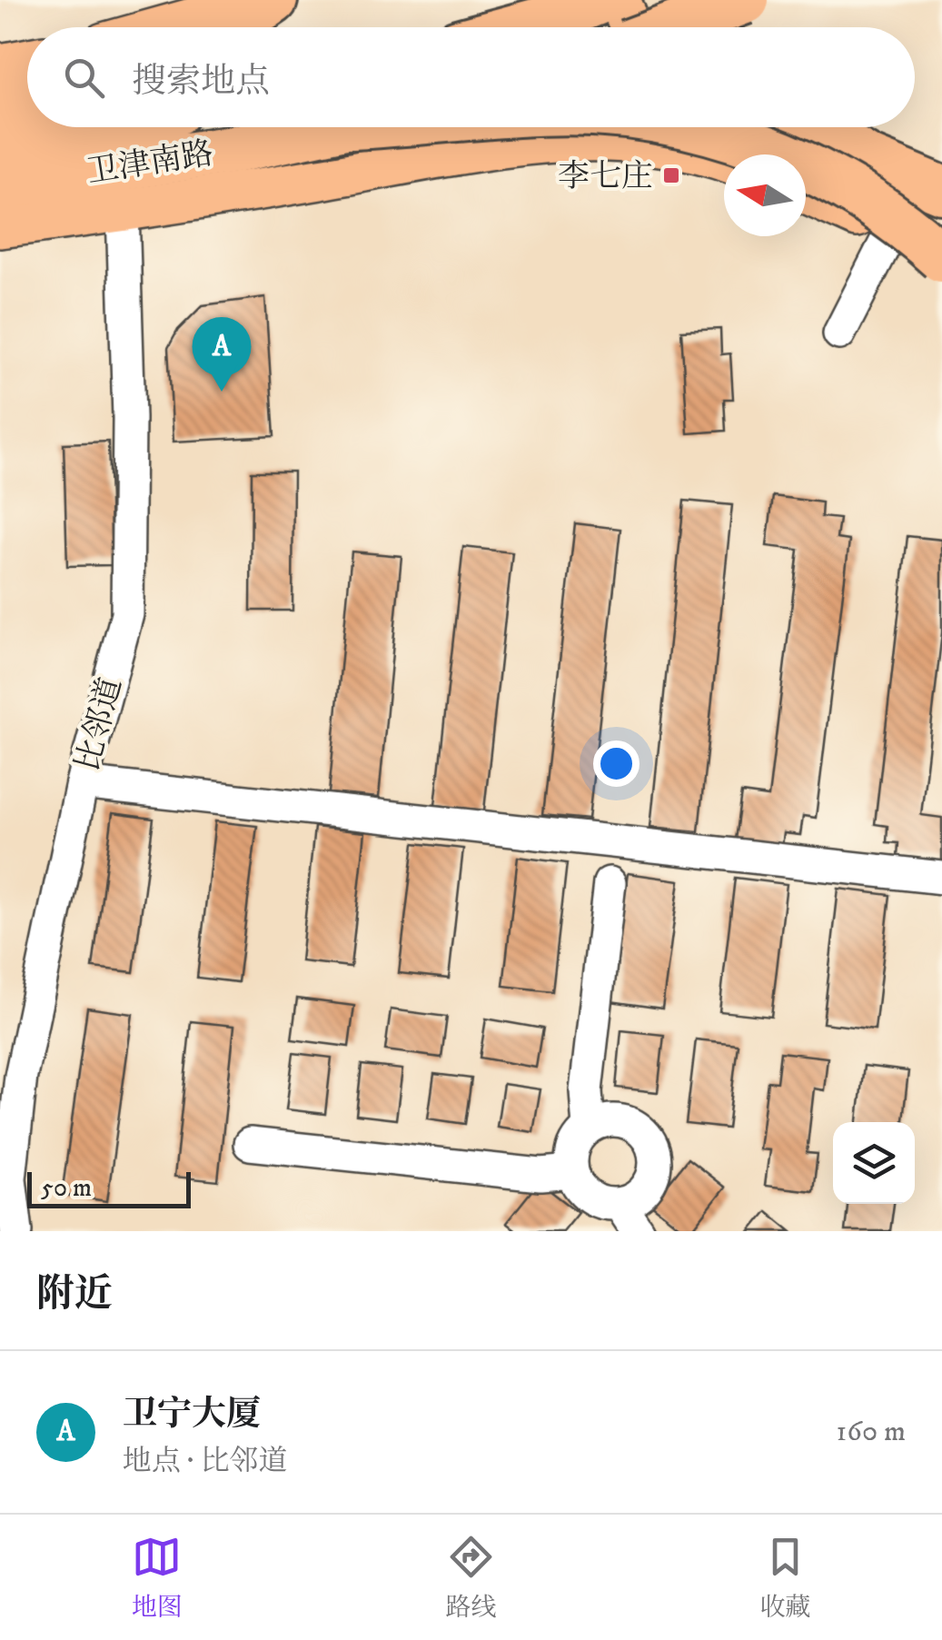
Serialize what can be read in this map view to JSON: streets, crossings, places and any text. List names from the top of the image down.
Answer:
{
  "streets": {
    "highway": ["卫津南路"],
    "street": ["比邻道"]
  },
  "places": {
    "transit": ["李七庄"]
  },
  "scale_bar": "50 m",
  "north": "left",
  "page": {
    "search": "搜索地点",
    "pins": "A",
    "scale": "50 m",
    "heading": "附近",
    "list": [
      {
        "mark": "A",
        "name": "卫宁大厦",
        "note": "地点 · 比邻道",
        "value": "160 m"
      }
    ],
    "nav": ["地图", "路线", "收藏"]
  }
}
